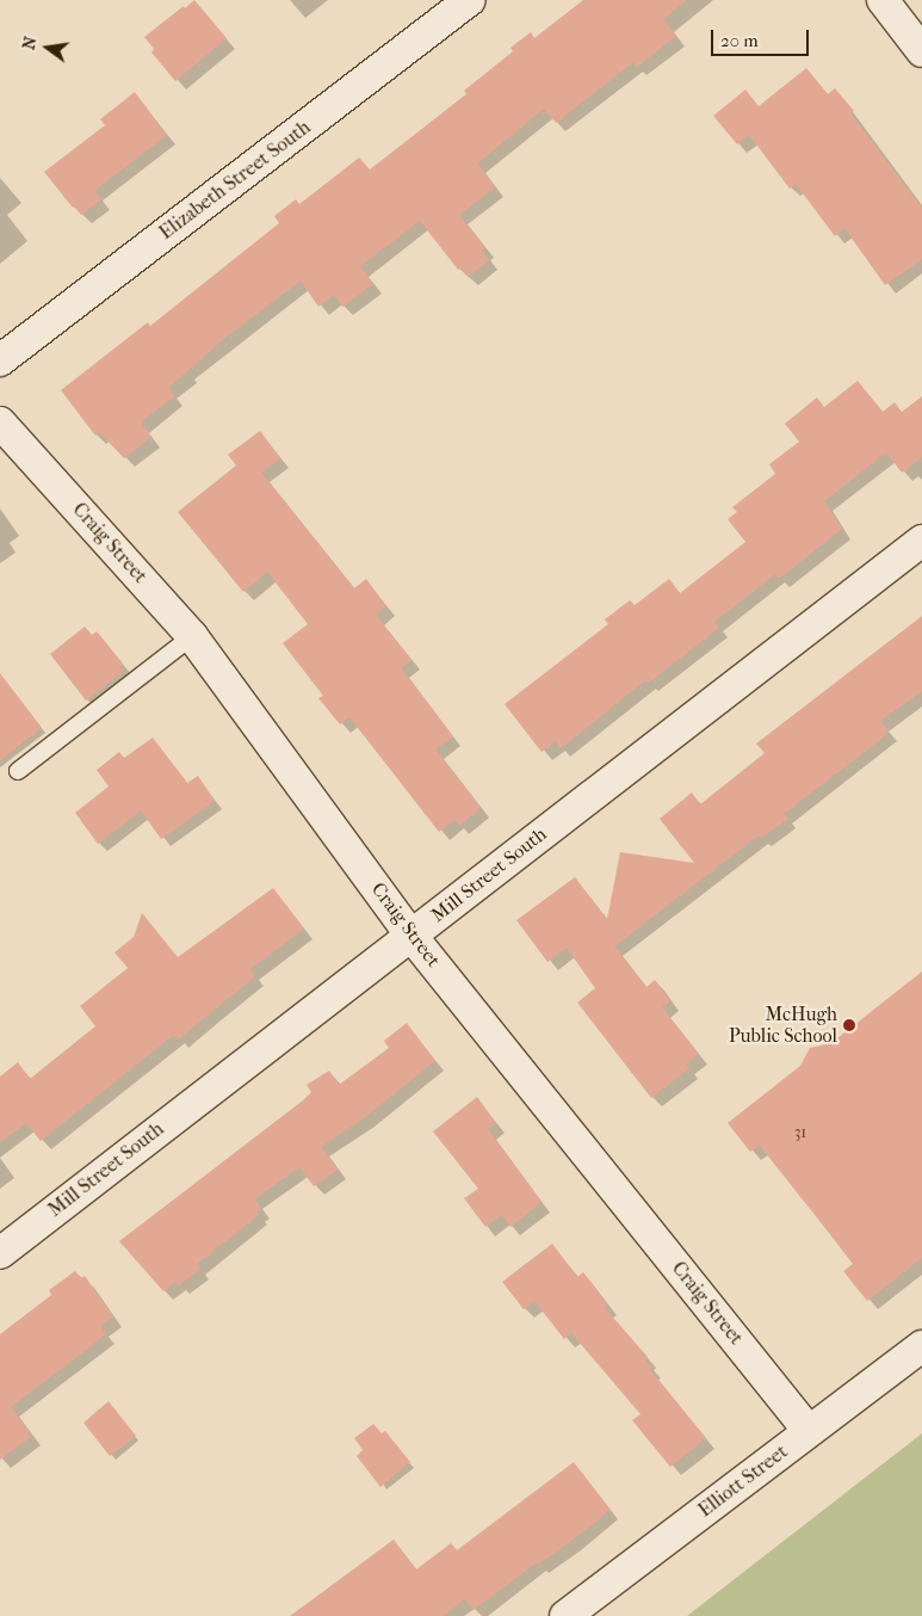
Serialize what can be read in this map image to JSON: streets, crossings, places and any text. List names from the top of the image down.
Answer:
{
  "streets": {
    "street": [
      "Elizabeth Street South",
      "Craig Street",
      "Mill Street South",
      "Elliott Street"
    ]
  },
  "crossings": [
    ["Craig Street", "Mill Street South"],
    ["Craig Street", "Elliott Street"]
  ],
  "places": ["McHugh Public School"],
  "house_numbers": ["31"],
  "scale_bar": "20 m",
  "north": "left"
}
